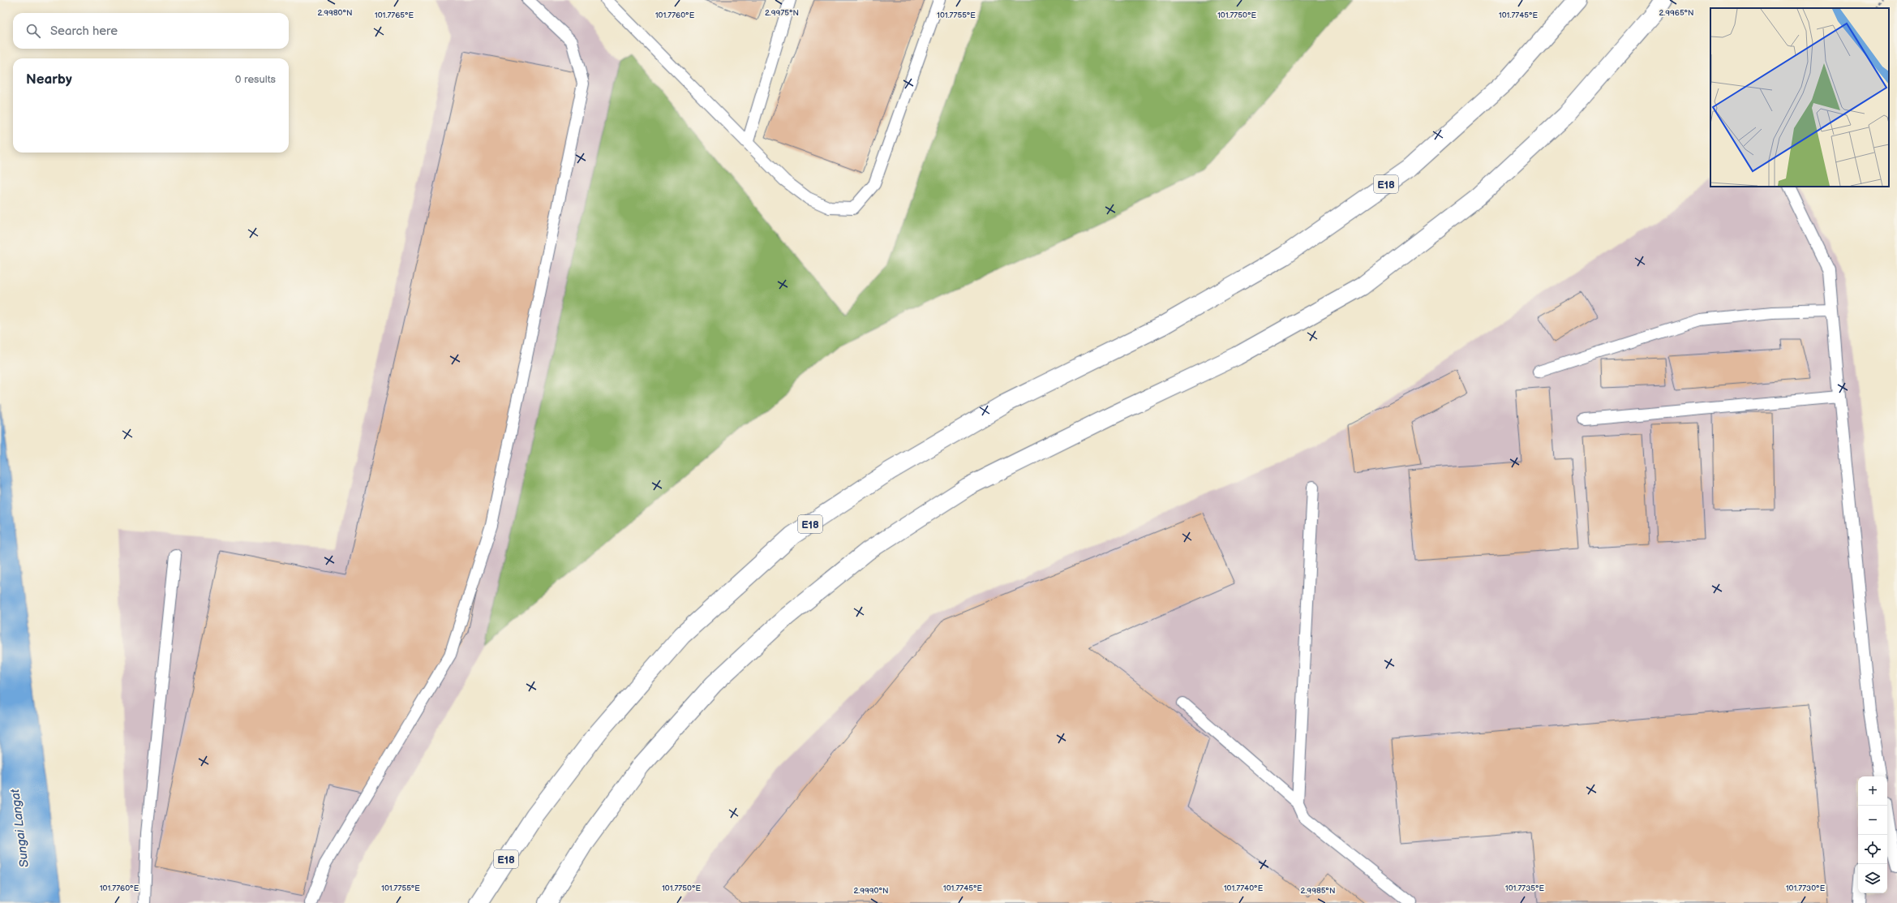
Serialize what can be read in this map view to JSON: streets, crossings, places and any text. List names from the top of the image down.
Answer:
{
  "streets": {
    "highway": ["E18"]
  },
  "water": ["Sungai Langat"],
  "page": {
    "search": "Search here",
    "heading": ["Nearby", "0 results"],
    "map_buttons": ["+", "−"]
  },
  "coordinates": [
    "2.9965°N",
    "2.9980°N",
    "2.9975°N",
    "101.7765°E",
    "101.7760°E",
    "101.7755°E",
    "101.7750°E",
    "101.7745°E",
    "101.7740°E",
    "101.7735°E",
    "101.7730°E",
    "2.9990°N",
    "2.9985°N"
  ]
}
